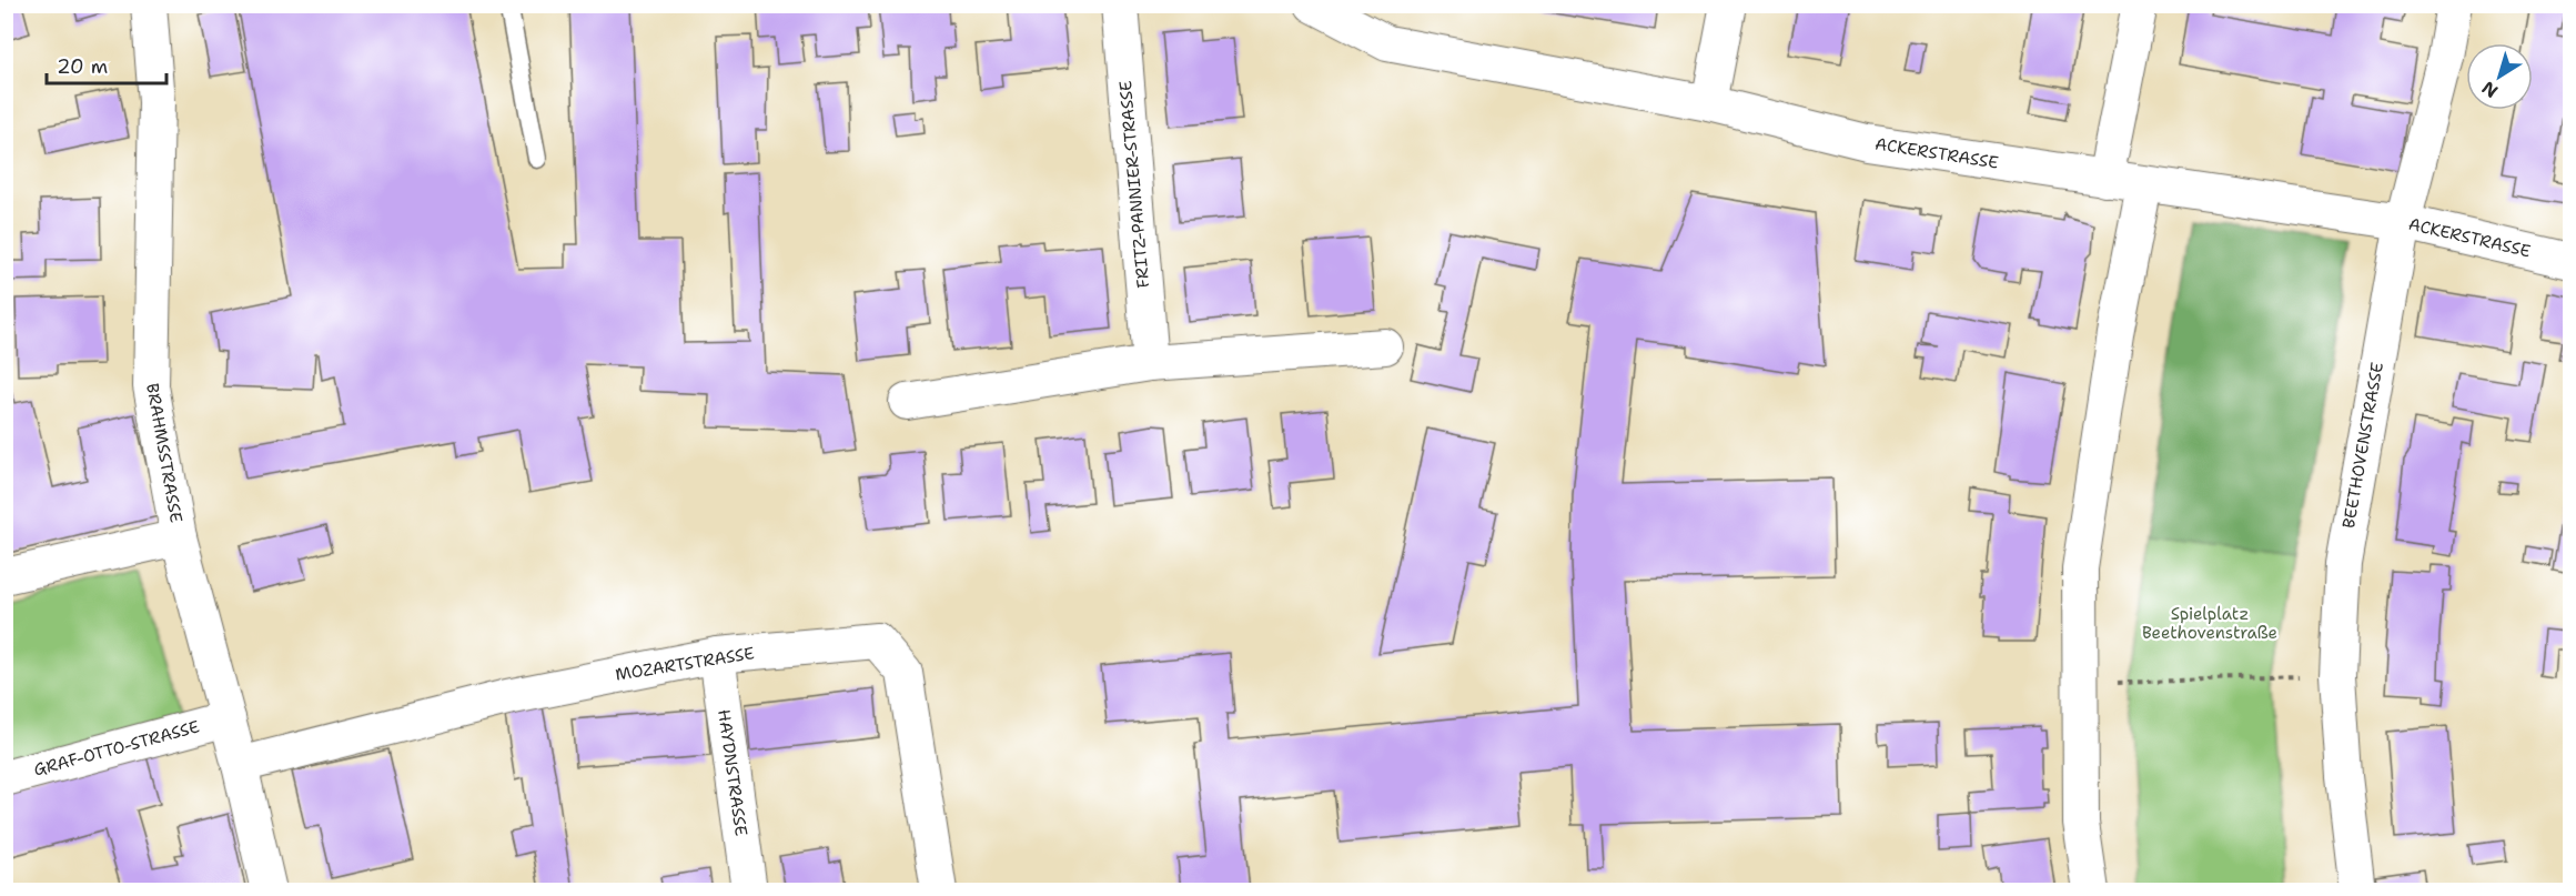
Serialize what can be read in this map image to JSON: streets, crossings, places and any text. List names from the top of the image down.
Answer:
{
  "streets": {
    "street": [
      "ACKERSTRASSE",
      "FRITZ-PANNIER-STRASSE",
      "BEETHOVENSTRASSE",
      "BRAHMSSTRASSE",
      "MOZARTSTRASSE",
      "GRAF-OTTO-STRASSE",
      "HAYDNSTRASSE"
    ]
  },
  "crossings": [
    ["ACKERSTRASSE", "BEETHOVENSTRASSE"],
    ["BRAHMSSTRASSE", "MOZARTSTRASSE"],
    ["BRAHMSSTRASSE", "GRAF-OTTO-STRASSE"],
    ["MOZARTSTRASSE", "HAYDNSTRASSE"]
  ],
  "parks": ["Spielplatz Beethovenstraße"],
  "scale_bar": "20 m",
  "north": "bottom left"
}
